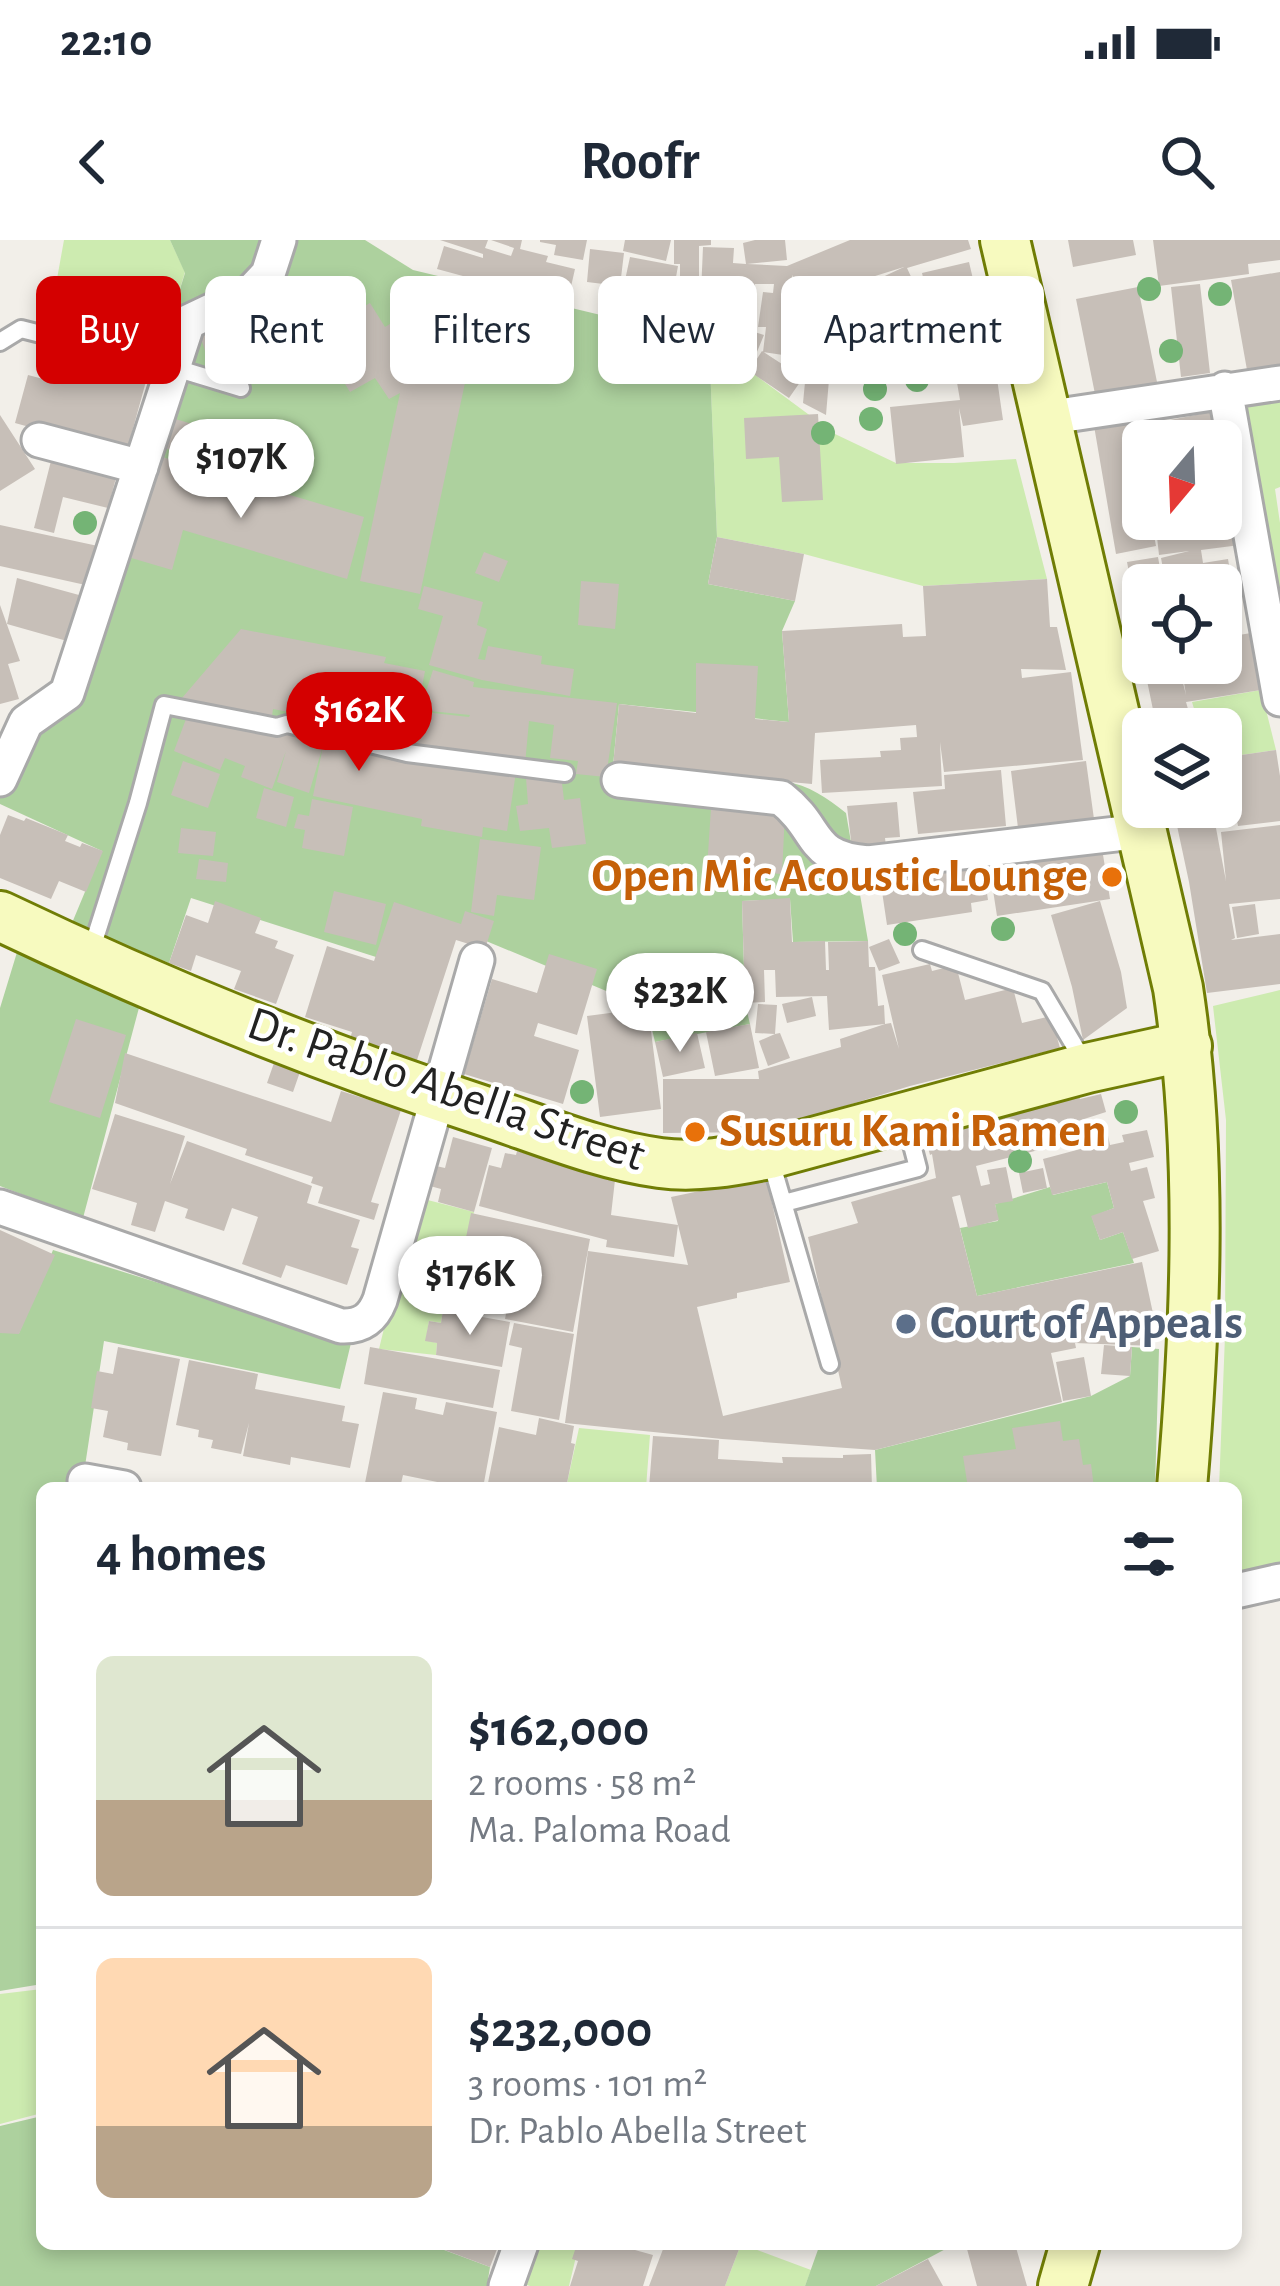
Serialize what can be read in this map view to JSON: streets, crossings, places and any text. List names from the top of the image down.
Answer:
{
  "streets": {
    "main road": ["Dr. Pablo Abella Street"]
  },
  "places": ["Open Mic Acoustic Lounge", "Susuru Kami Ramen", "Court of Appeals"],
  "north": "bottom",
  "page": {
    "status": "22:10",
    "header": "Roofr",
    "chip": [
      "Buy",
      "Rent",
      "Filters",
      "New",
      "Apartment"
    ],
    "price": [
      "$107K",
      "$162K",
      "$232K",
      "$176K"
    ],
    "heading": "4 homes",
    "list": [
      {
        "name": "$162,000",
        "note": "2 rooms · 58 m² · Ma. Paloma Road"
      },
      {
        "name": "$232,000",
        "note": "3 rooms · 101 m² · Dr. Pablo Abella Street"
      }
    ]
  }
}
